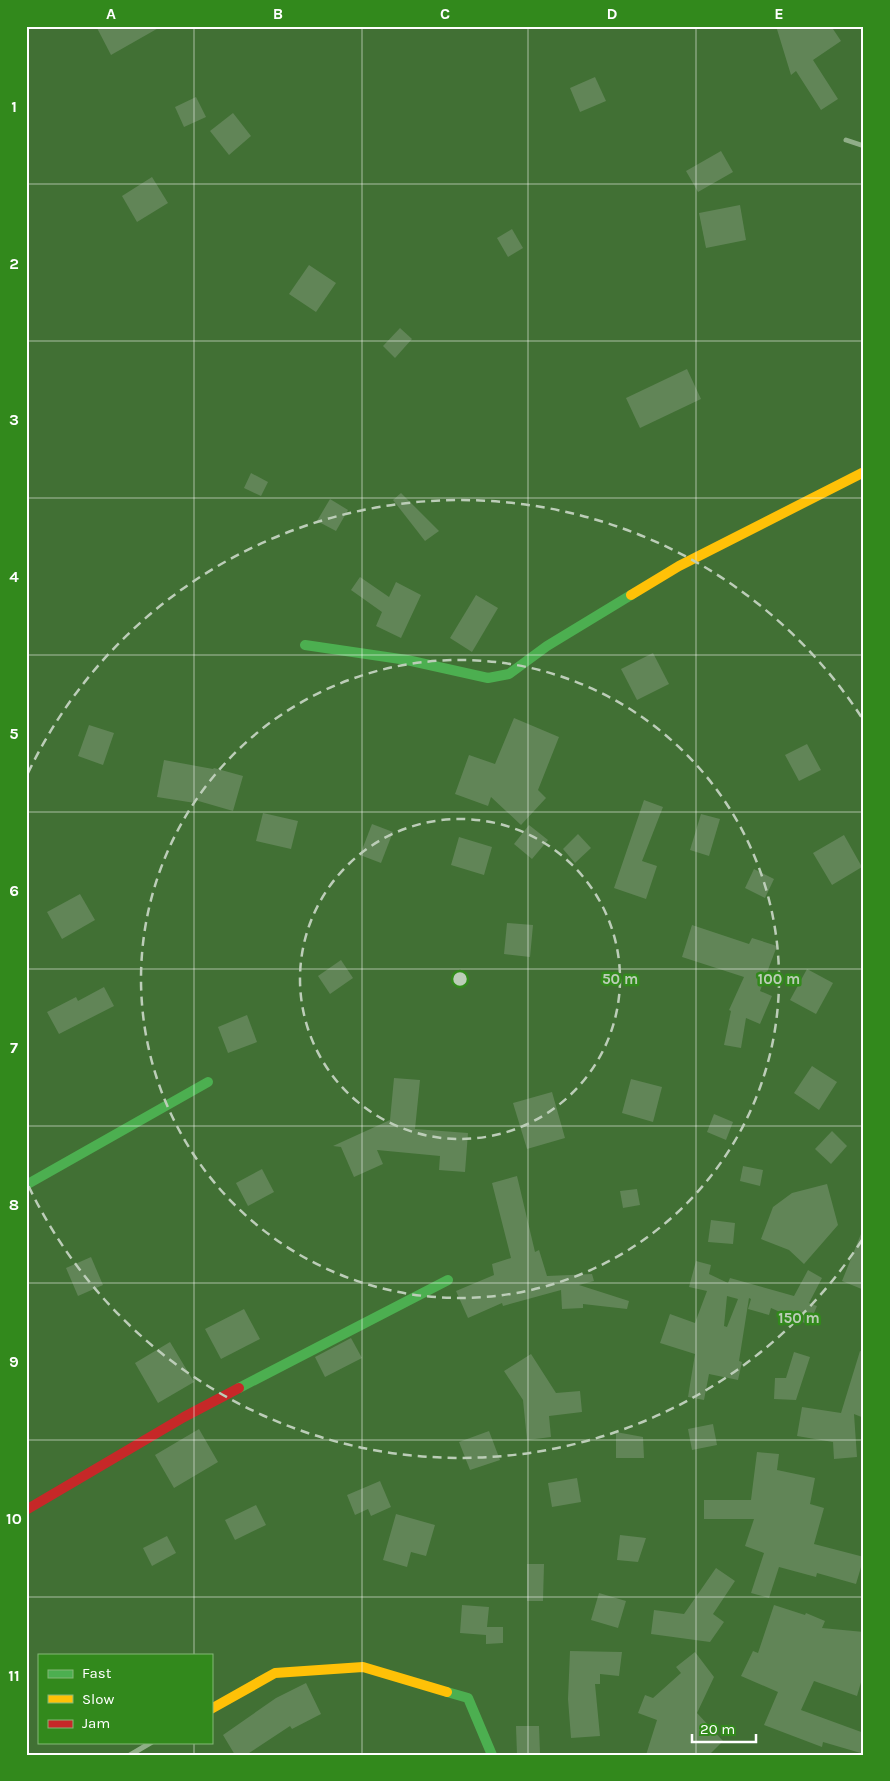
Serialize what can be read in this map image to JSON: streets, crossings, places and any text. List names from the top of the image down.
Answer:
{
  "legend": ["Fast", "Slow", "Jam"],
  "scale_bar": "20 m",
  "grid": {
    "columns": [
      "A",
      "B",
      "C",
      "D",
      "E"
    ],
    "rows": [
      "1",
      "2",
      "3",
      "4",
      "5",
      "6",
      "7",
      "8",
      "9",
      "10",
      "11"
    ]
  },
  "rings": ["50 m", "100 m", "150 m"]
}
